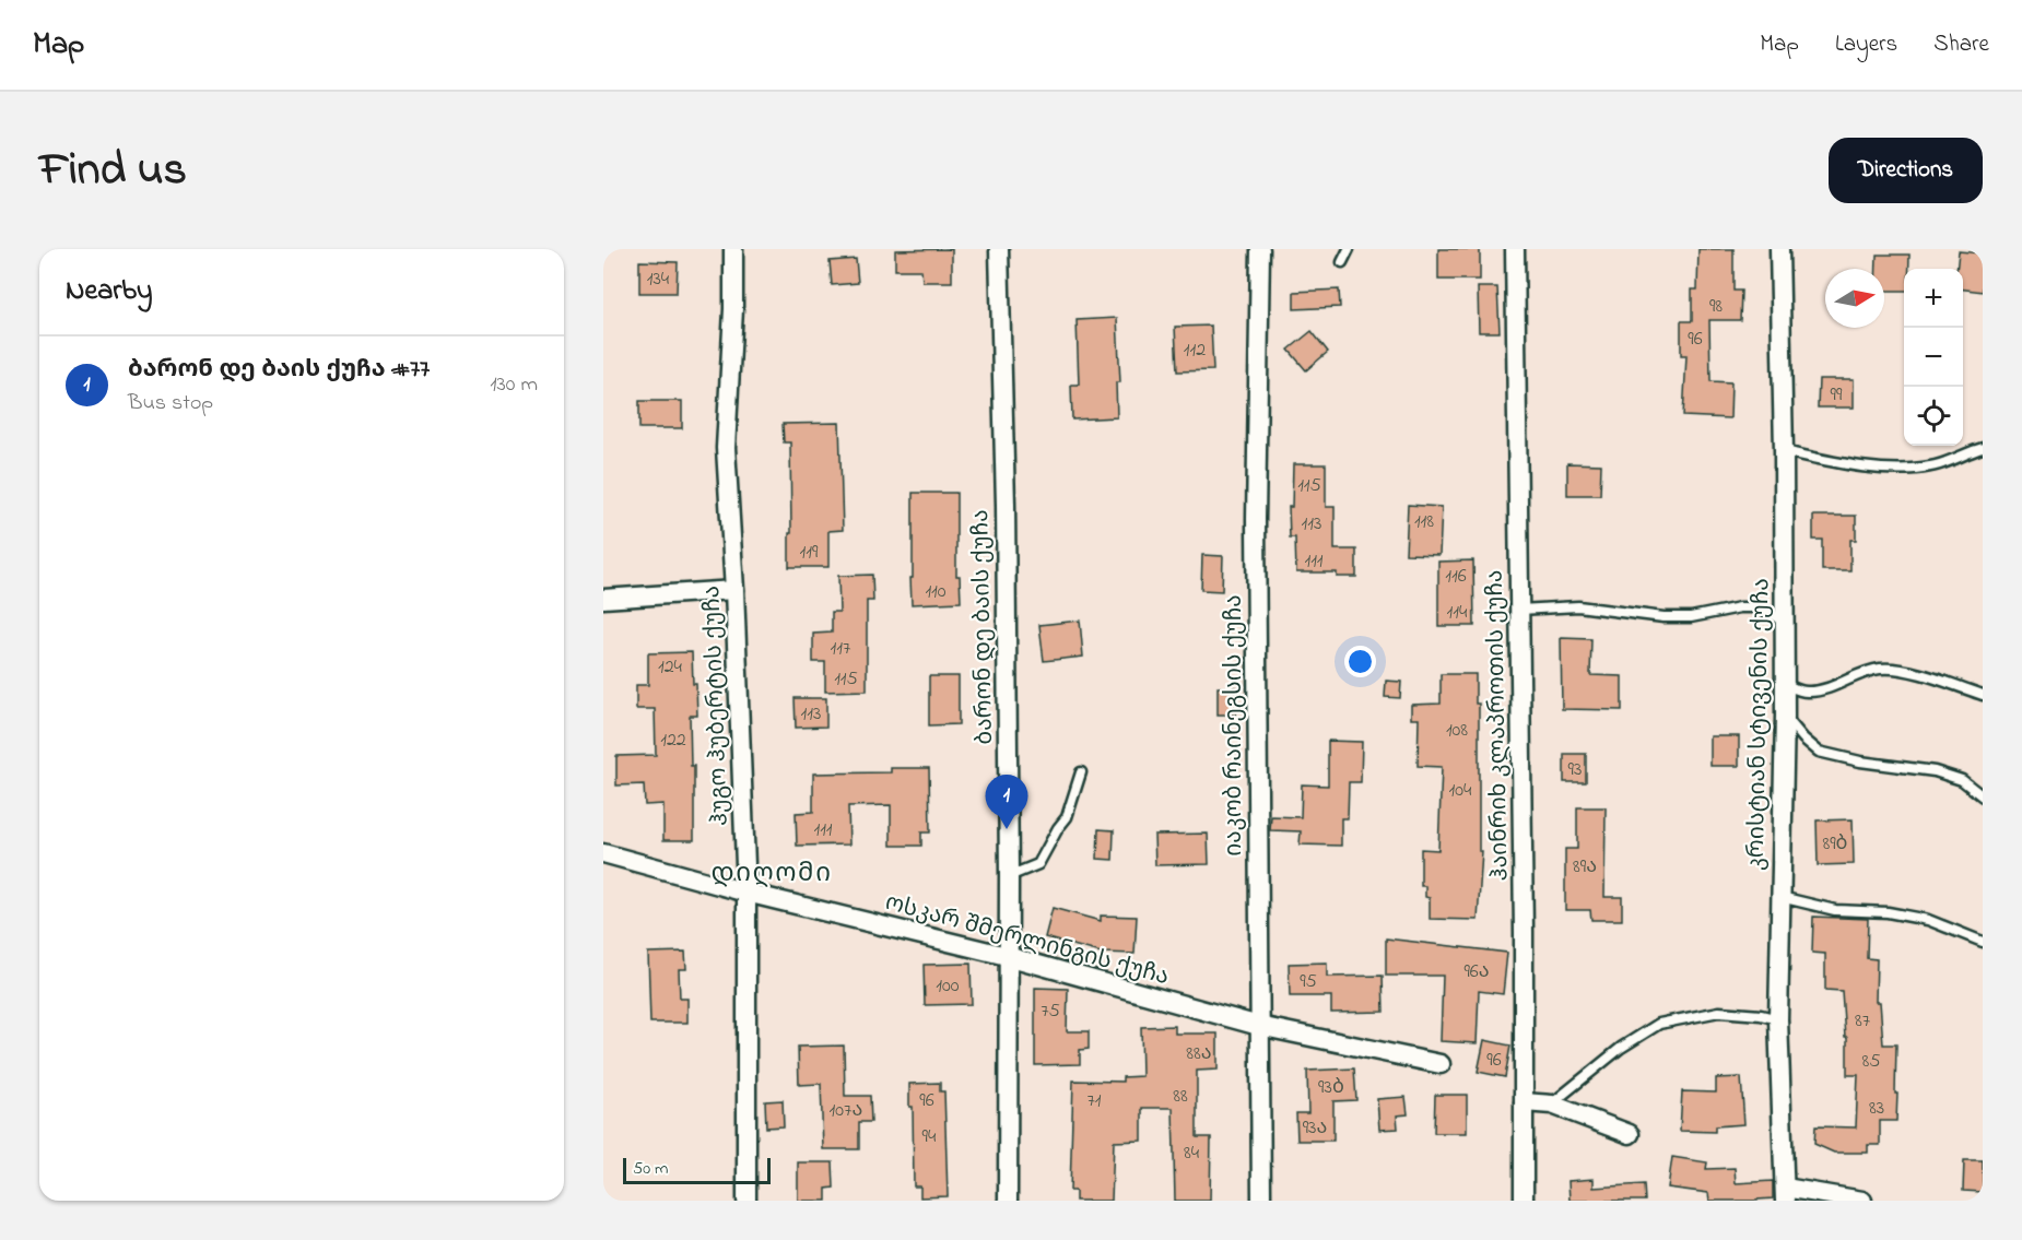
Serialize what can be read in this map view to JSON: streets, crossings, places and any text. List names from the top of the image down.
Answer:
{
  "streets": {
    "street": [
      "ბარონ დე ბაის ქუჩა",
      "ჰუგო ჰუბერტის ქუჩა",
      "კრისტიან სტივენის ქუჩა",
      "იაკობ რაინეგსის ქუჩა",
      "ჰაინრიხ კლაპროთის ქუჩა",
      "ოსკარ შმერლინგის ქუჩა"
    ]
  },
  "crossings": [
    ["ბარონ დე ბაის ქუჩა", "ოსკარ შმერლინგის ქუჩა"],
    ["ჰუგო ჰუბერტის ქუჩა", "ოსკარ შმერლინგის ქუჩა"],
    ["იაკობ რაინეგსის ქუჩა", "ოსკარ შმერლინგის ქუჩა"]
  ],
  "districts": ["დიღომი"],
  "house_numbers": [
    "134",
    "98",
    "96",
    "112",
    "99",
    "115",
    "118",
    "113",
    "119",
    "111",
    "116",
    "110",
    "114",
    "117",
    "124",
    "115",
    "113",
    "108",
    "122",
    "93",
    "104",
    "111",
    "89ბ",
    "89ა",
    "96ა",
    "95",
    "100",
    "75",
    "87",
    "88ა",
    "96",
    "85",
    "93ბ",
    "88",
    "96",
    "71",
    "83",
    "107ა",
    "93ა",
    "94",
    "84"
  ],
  "scale_bar": "50 m",
  "north": "right",
  "page": {
    "header": "Map",
    "nav": ["Map", "Layers", "Share"],
    "title": "Find us",
    "buttons": "Directions",
    "heading": "Nearby",
    "map_buttons": ["+", "−"],
    "list": [
      {
        "mark": "1",
        "name": "ბარონ დე ბაის ქუჩა #77",
        "note": "Bus stop",
        "value": "130 m"
      }
    ],
    "pins": "1",
    "scale": "50 m"
  }
}
